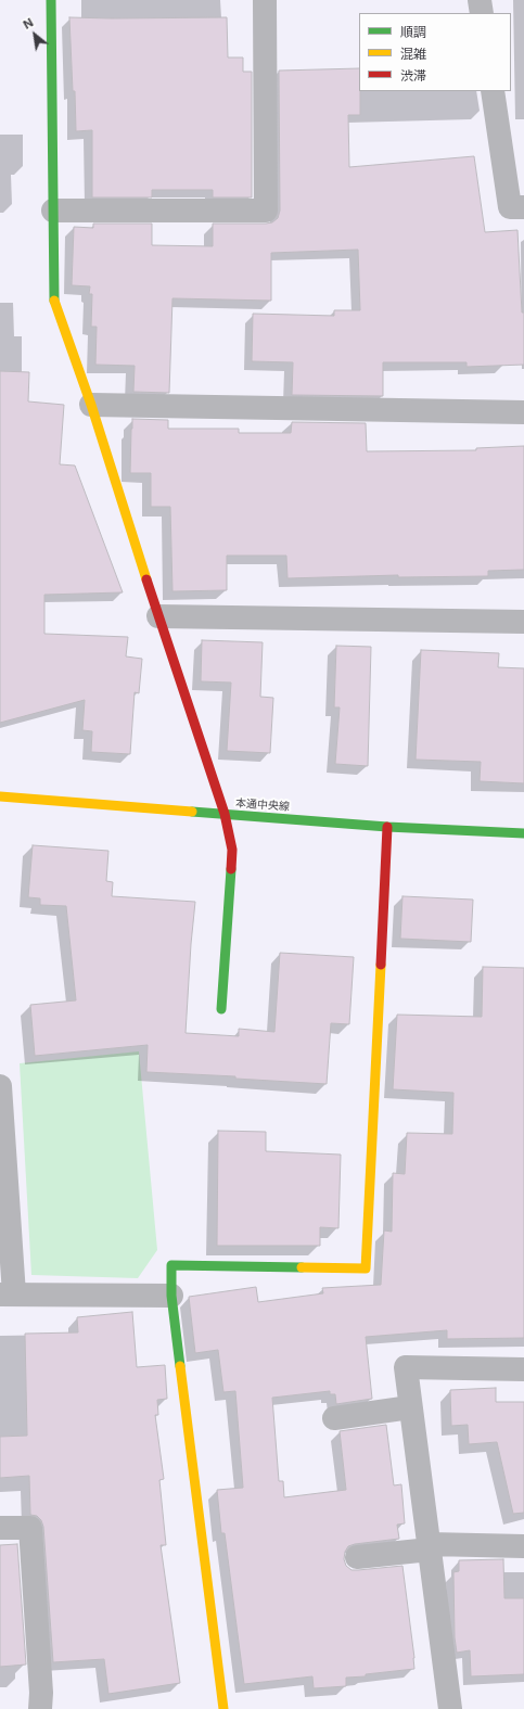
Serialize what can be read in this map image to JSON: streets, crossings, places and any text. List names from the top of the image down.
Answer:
{
  "streets": {
    "street": ["本通中央線"]
  },
  "legend": ["順調", "混雑", "渋滞"],
  "north": "top left"
}
